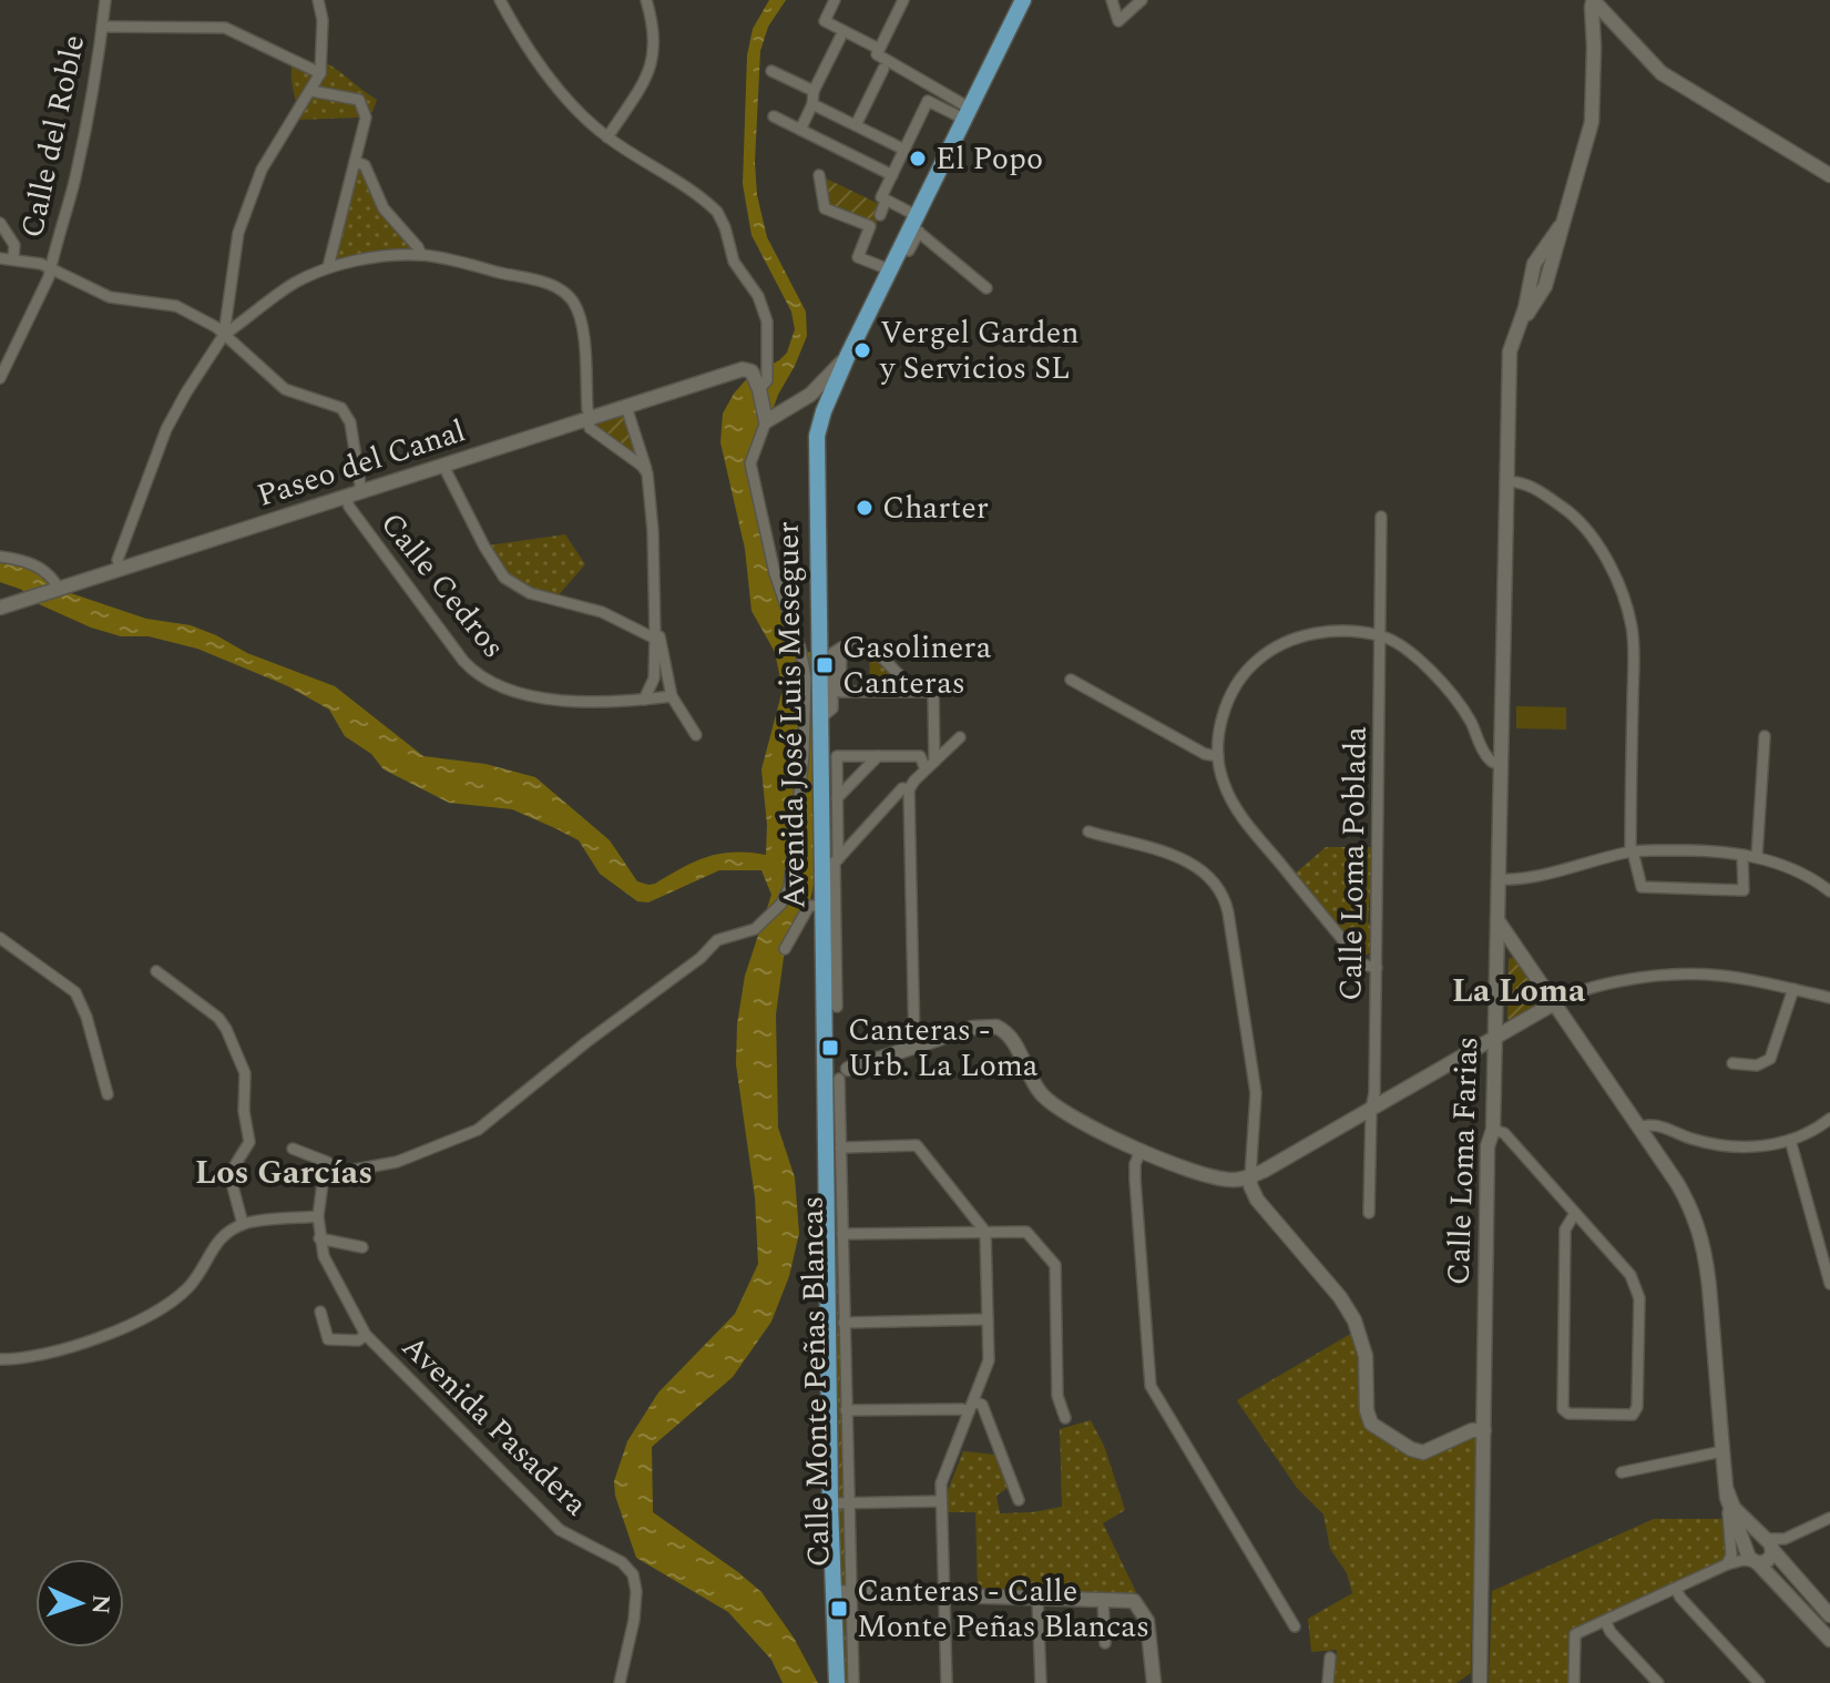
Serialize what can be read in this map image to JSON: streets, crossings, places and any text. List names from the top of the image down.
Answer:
{
  "streets": {
    "main road": ["Avenida José Luis Meseguer", "Calle Monte Peñas Blancas"],
    "street": [
      "Calle del Roble",
      "Paseo del Canal",
      "Calle Cedros",
      "Calle Loma Poblada",
      "Calle Loma Farias",
      "Avenida Pasadera"
    ]
  },
  "crossings": [
    ["Paseo del Canal", "Calle Cedros"],
    ["Avenida José Luis Meseguer", "Calle Monte Peñas Blancas"]
  ],
  "districts": ["La Loma", "Los Garcías"],
  "places": {
    "other": ["El Popo", "Vergel Garden y Servicios SL", "Charter"],
    "transit": ["Gasolinera Canteras", "Canteras - Urb. La Loma", "Canteras - Calle Monte Peñas Blancas"]
  },
  "north": "right"
}
